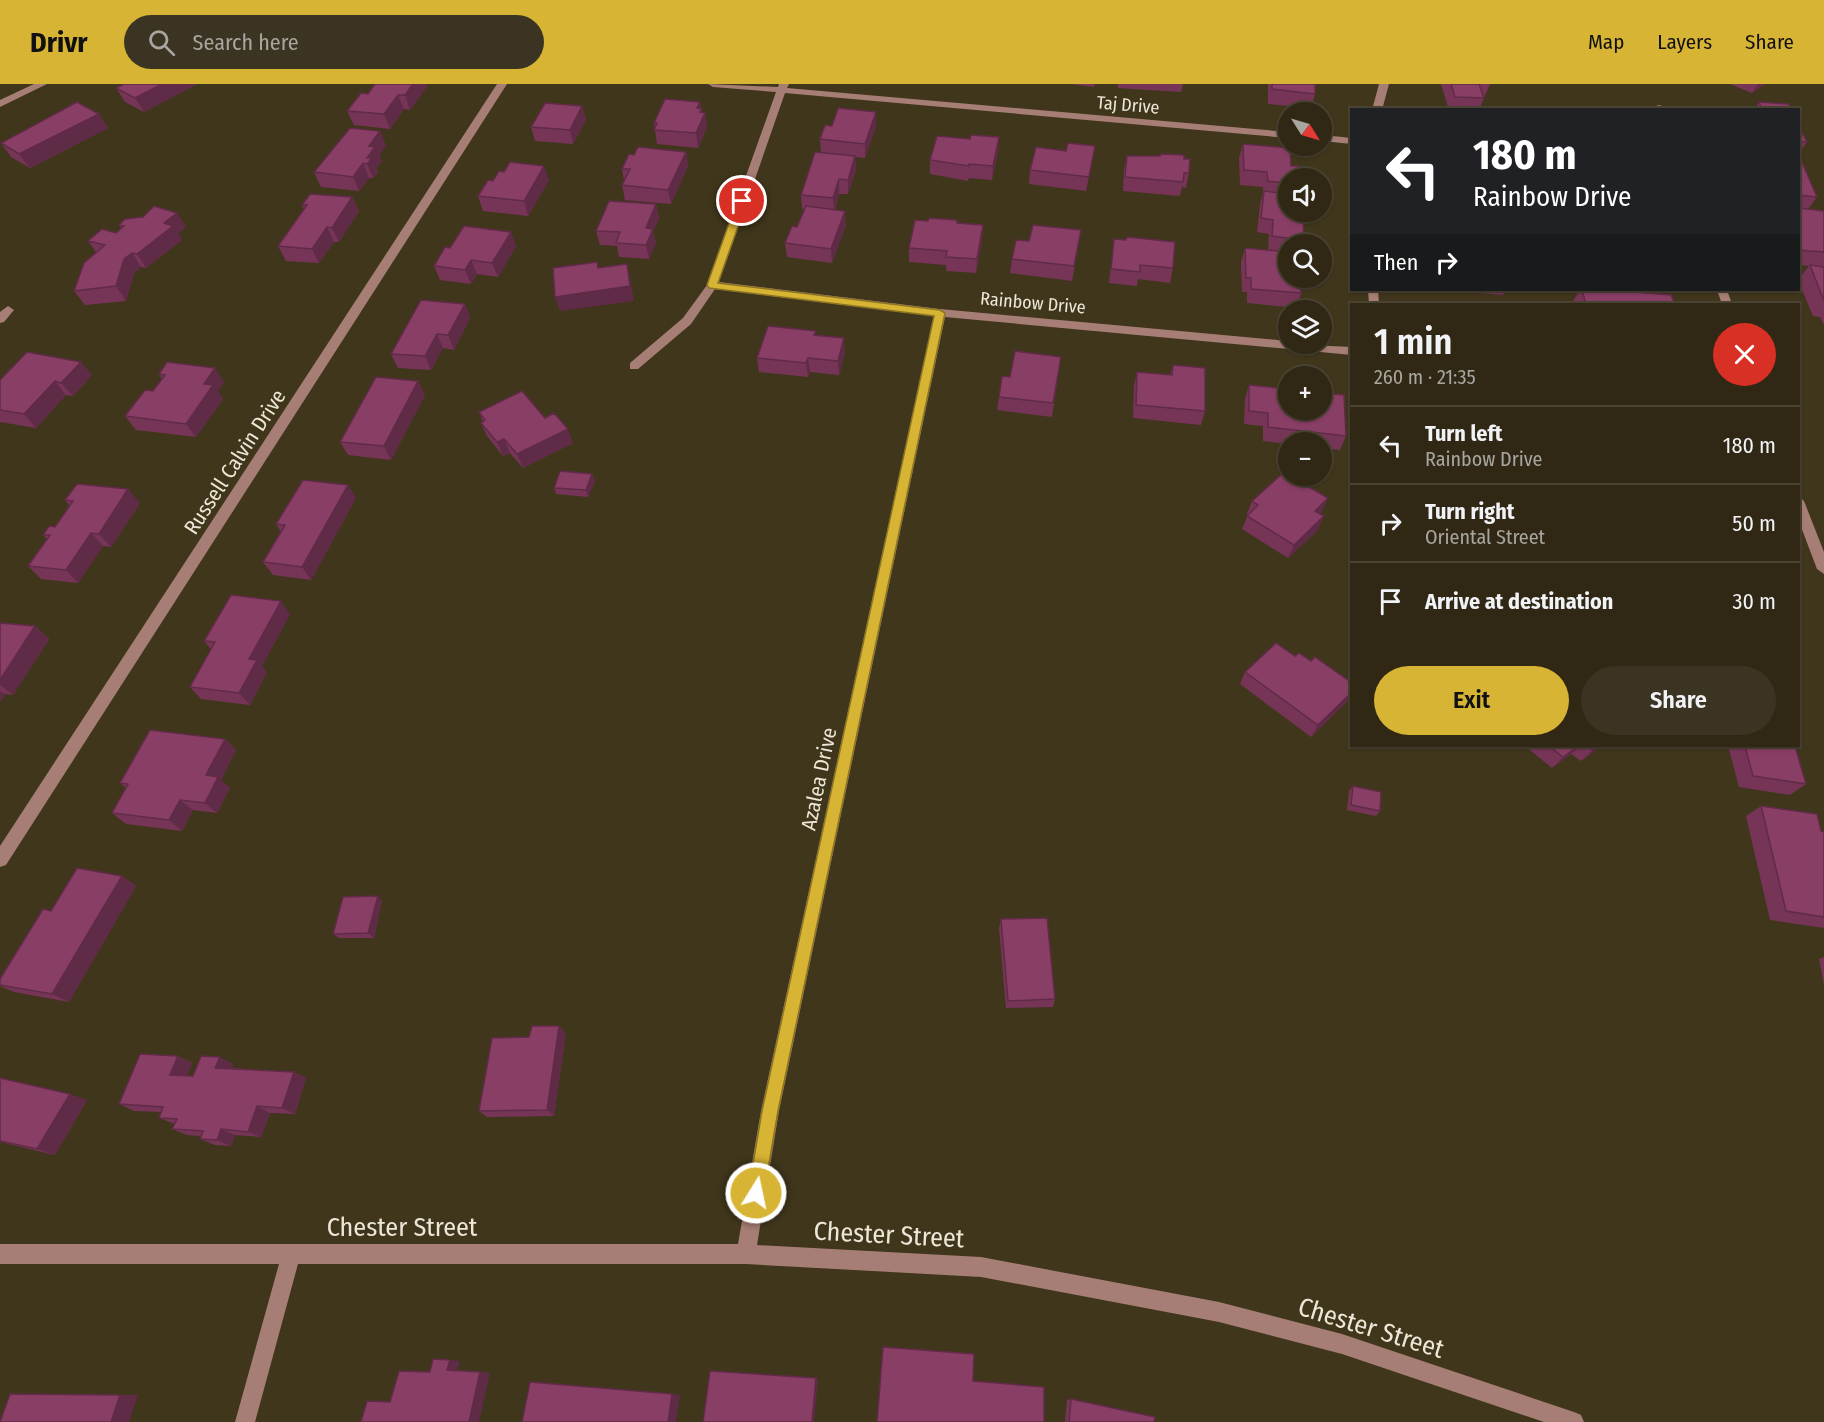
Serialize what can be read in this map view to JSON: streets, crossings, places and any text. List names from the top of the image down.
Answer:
{
  "streets": {
    "street": [
      "Taj Drive",
      "Rainbow Drive",
      "Russell Calvin Drive",
      "Azalea Drive",
      "Chester Street"
    ]
  },
  "crossings": [
    ["Rainbow Drive", "Azalea Drive"],
    ["Azalea Drive", "Chester Street"]
  ],
  "north": "bottom right",
  "page": {
    "header": "Drivr",
    "search": "Search here",
    "nav": ["Map", "Layers", "Share"],
    "map_buttons": ["+", "−"],
    "turn": ["180 m", "Rainbow Drive"],
    "then": "Then",
    "heading": ["1 min", "260 m · 21:35"],
    "list": [
      {
        "name": "Turn left",
        "note": "Rainbow Drive",
        "value": "180 m"
      },
      {
        "name": "Turn right",
        "note": "Oriental Street",
        "value": "50 m"
      },
      {
        "name": "Arrive at destination",
        "value": "30 m"
      }
    ],
    "buttons": ["Exit", "Share"]
  }
}
